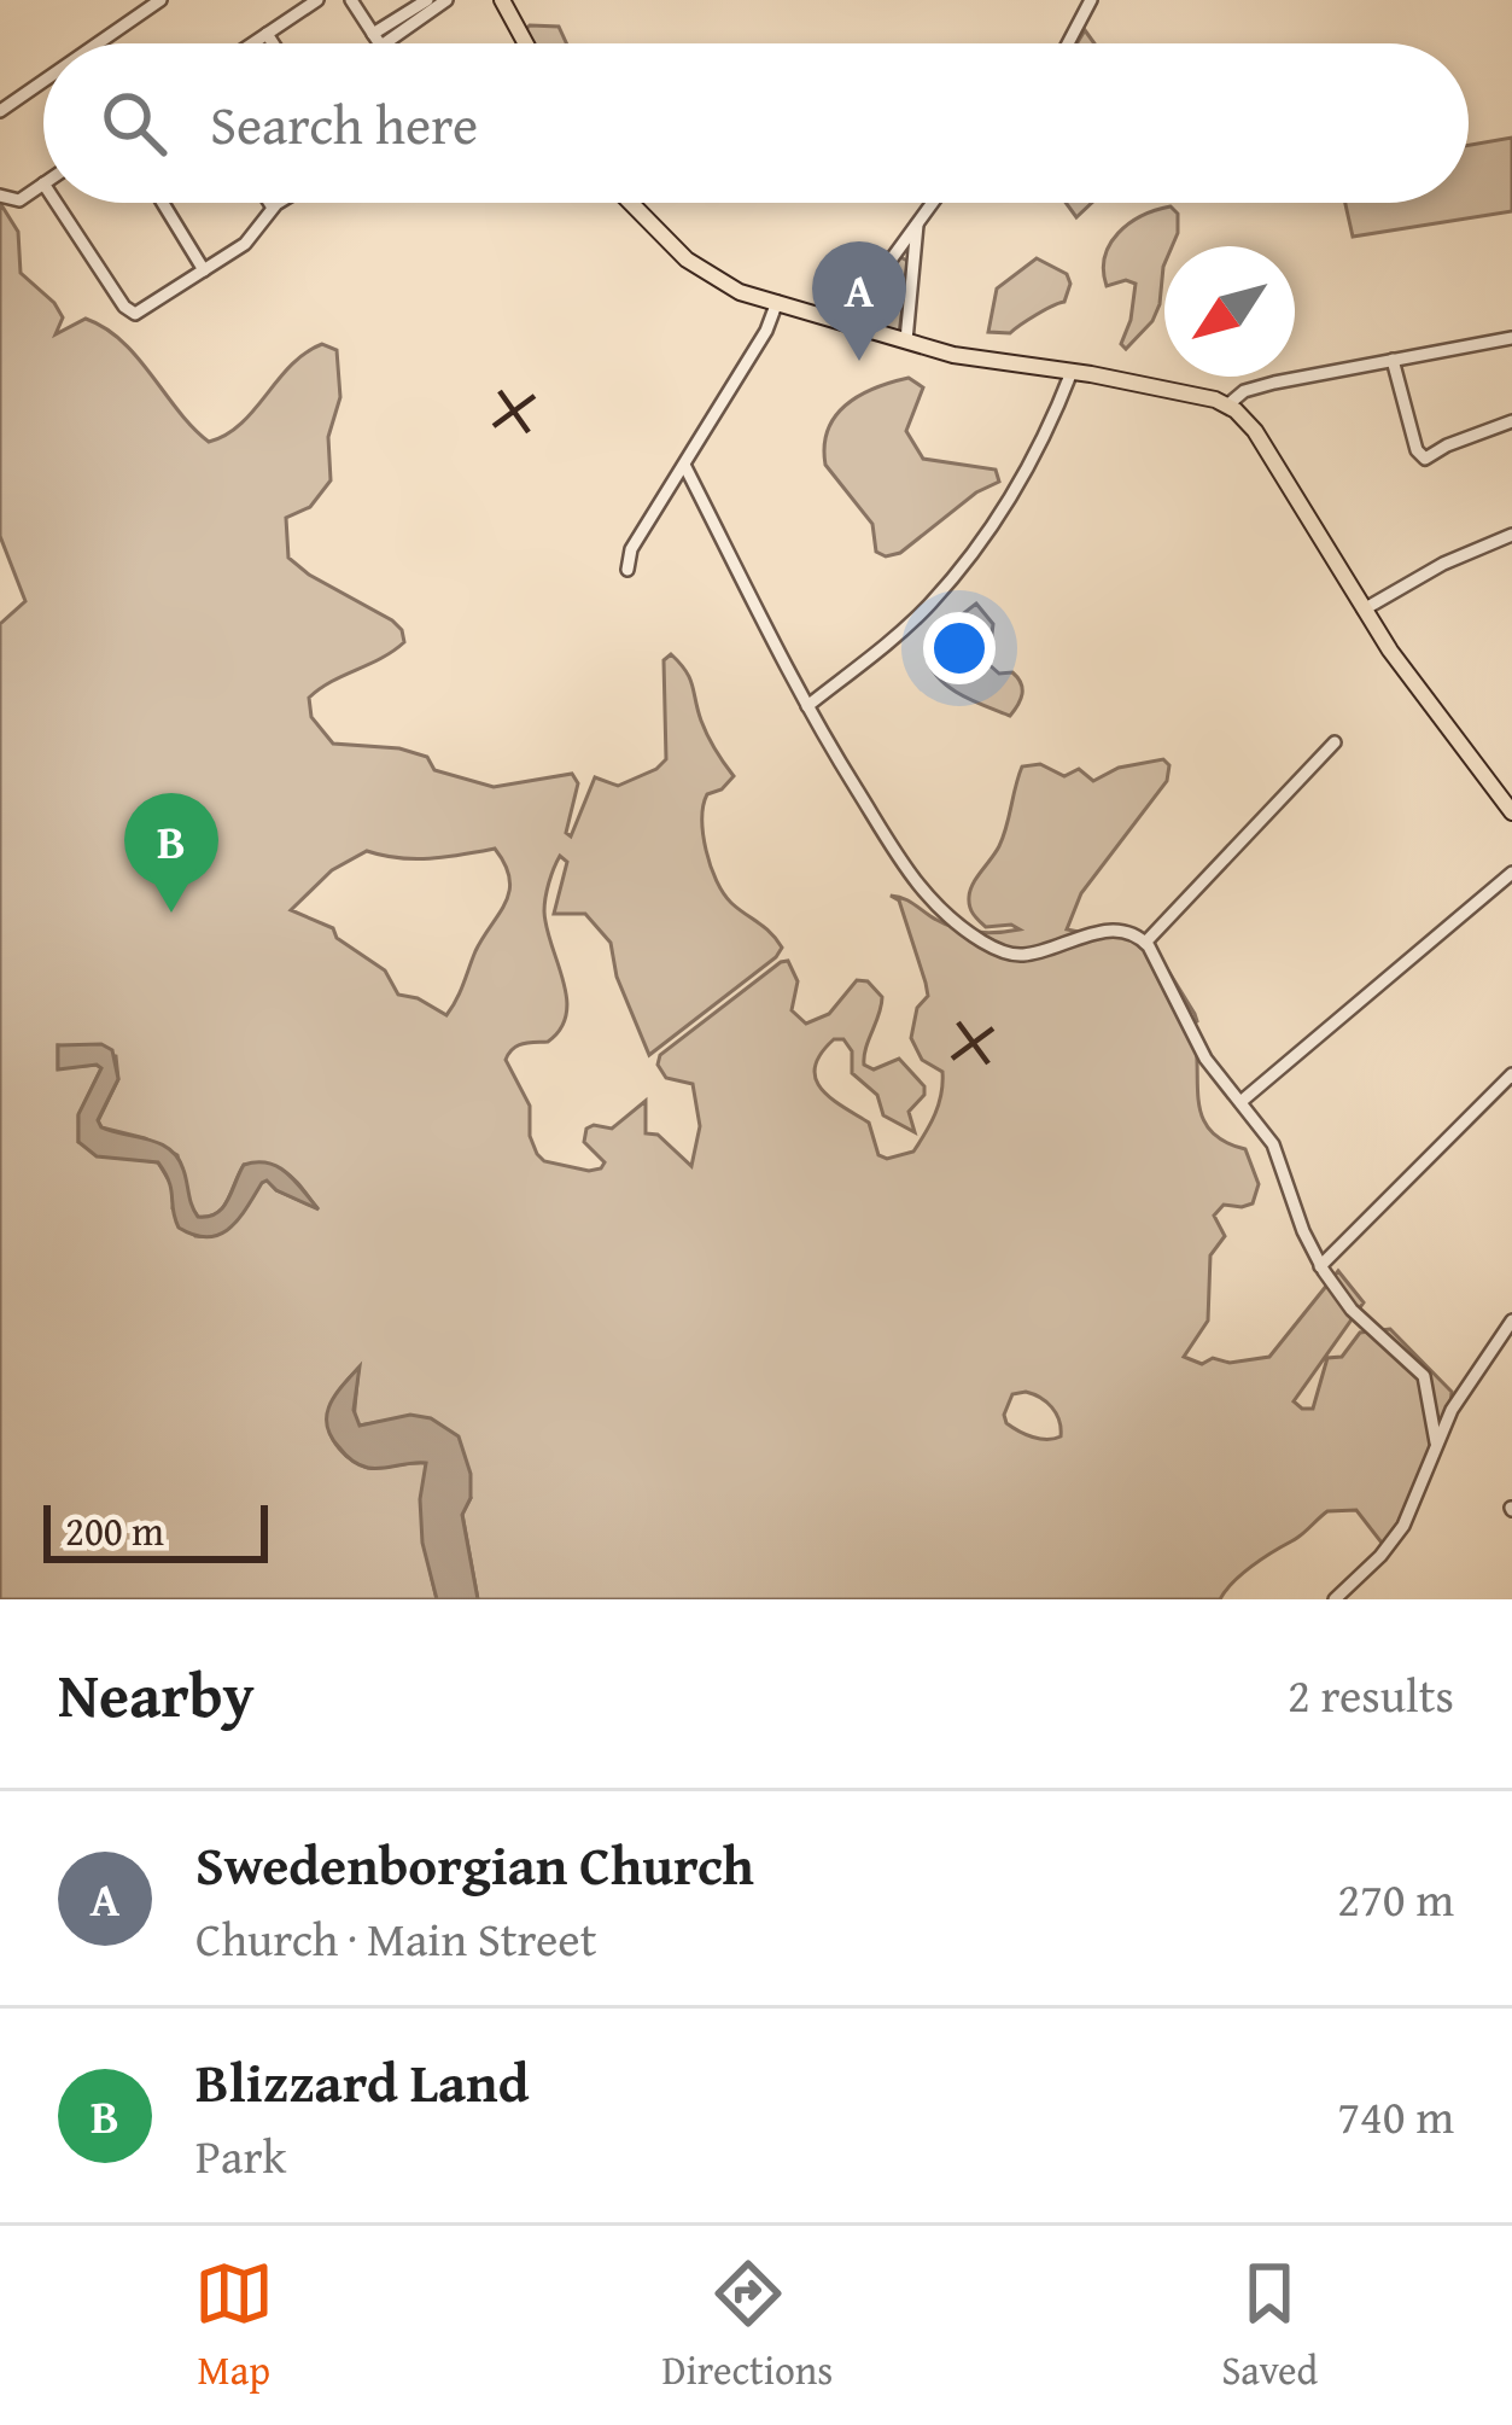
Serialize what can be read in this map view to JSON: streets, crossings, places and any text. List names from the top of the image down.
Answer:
{
  "scale_bar": "200 m",
  "north": "bottom left",
  "page": {
    "search": "Search here",
    "pins": ["A", "B"],
    "scale": "200 m",
    "heading": ["Nearby", "2 results"],
    "list": [
      {
        "mark": "A",
        "name": "Swedenborgian Church",
        "note": "Church · Main Street",
        "value": "270 m"
      },
      {
        "mark": "B",
        "name": "Blizzard Land",
        "note": "Park",
        "value": "740 m"
      }
    ],
    "nav": ["Map", "Directions", "Saved"]
  }
}
